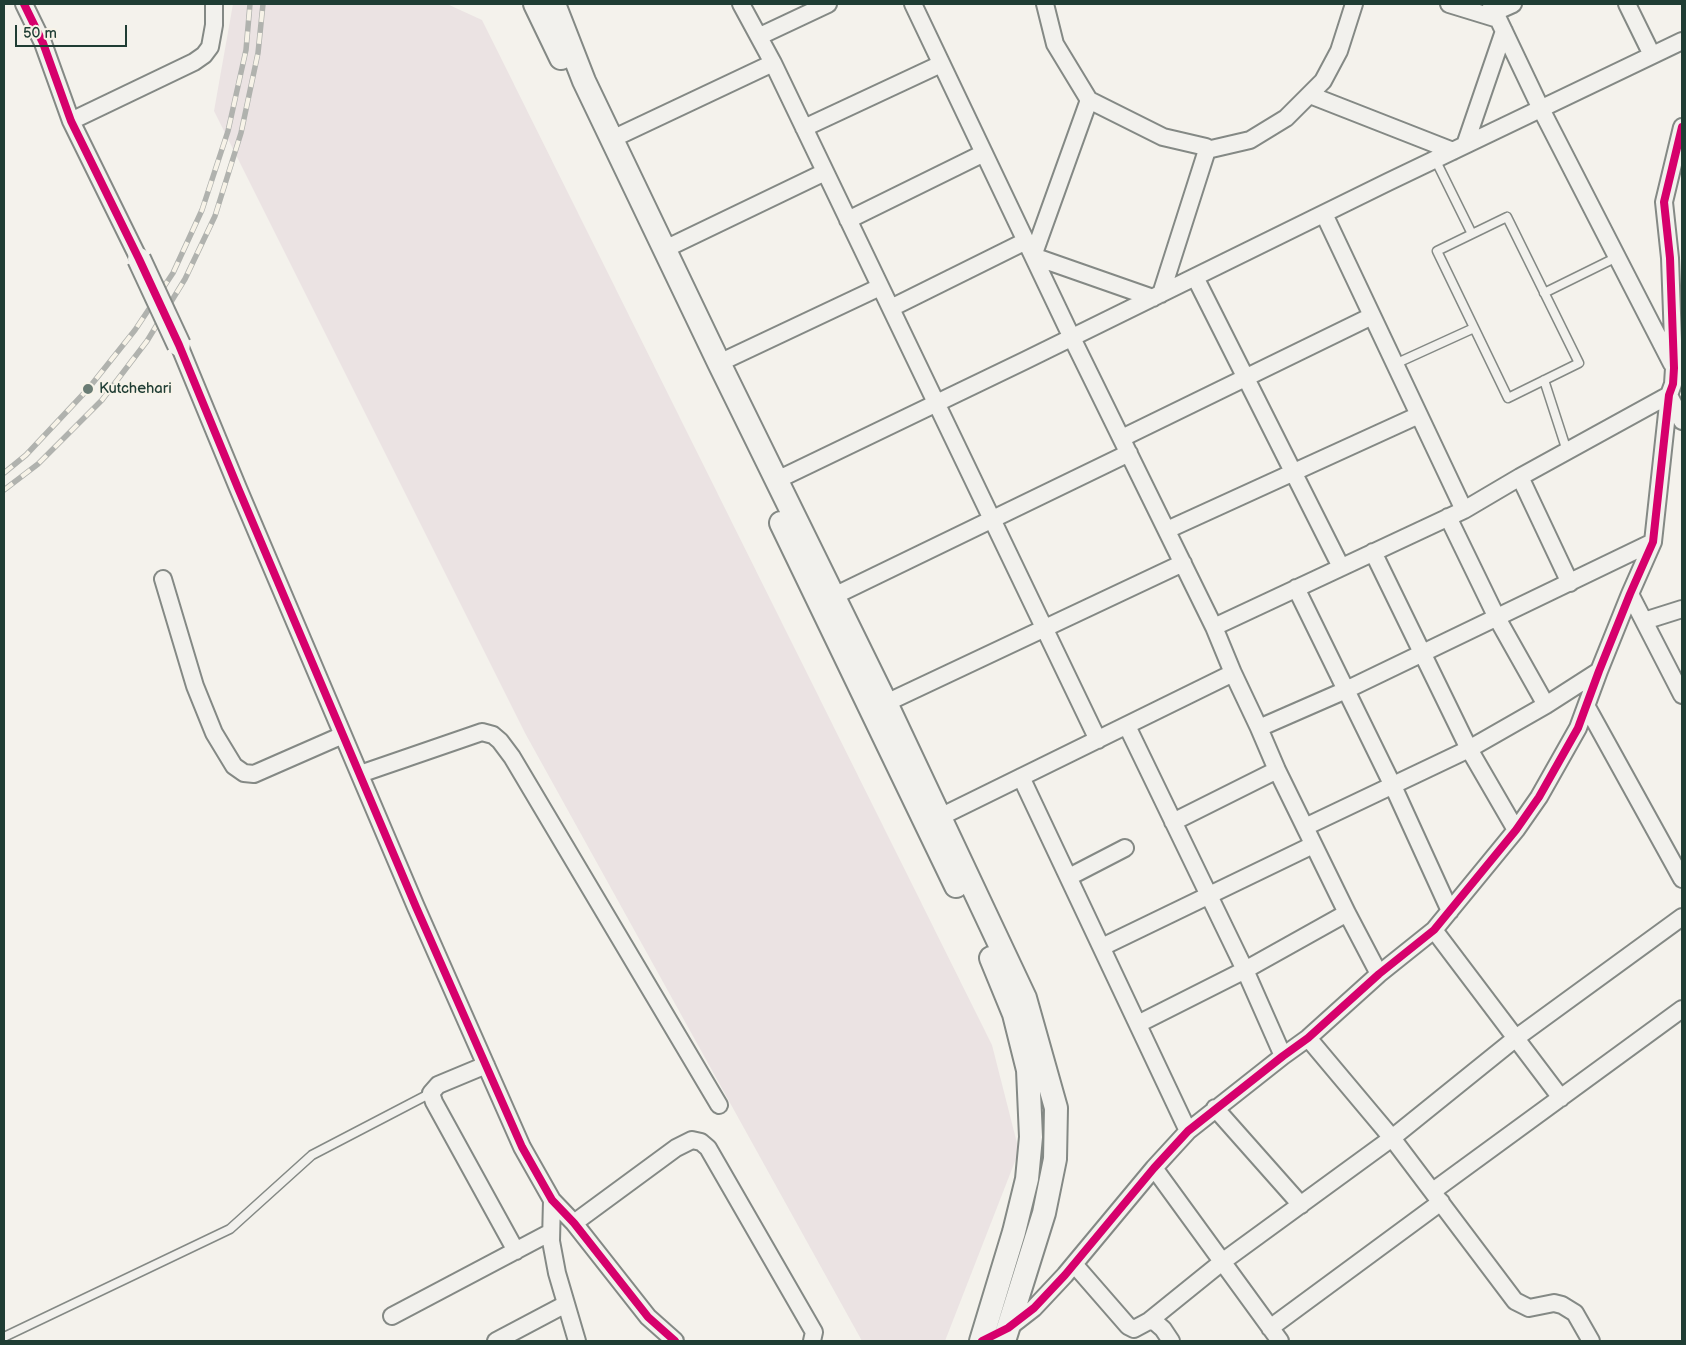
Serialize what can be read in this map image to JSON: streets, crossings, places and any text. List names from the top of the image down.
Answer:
{
  "places": ["Kutchehari"],
  "scale_bar": "50 m"
}
